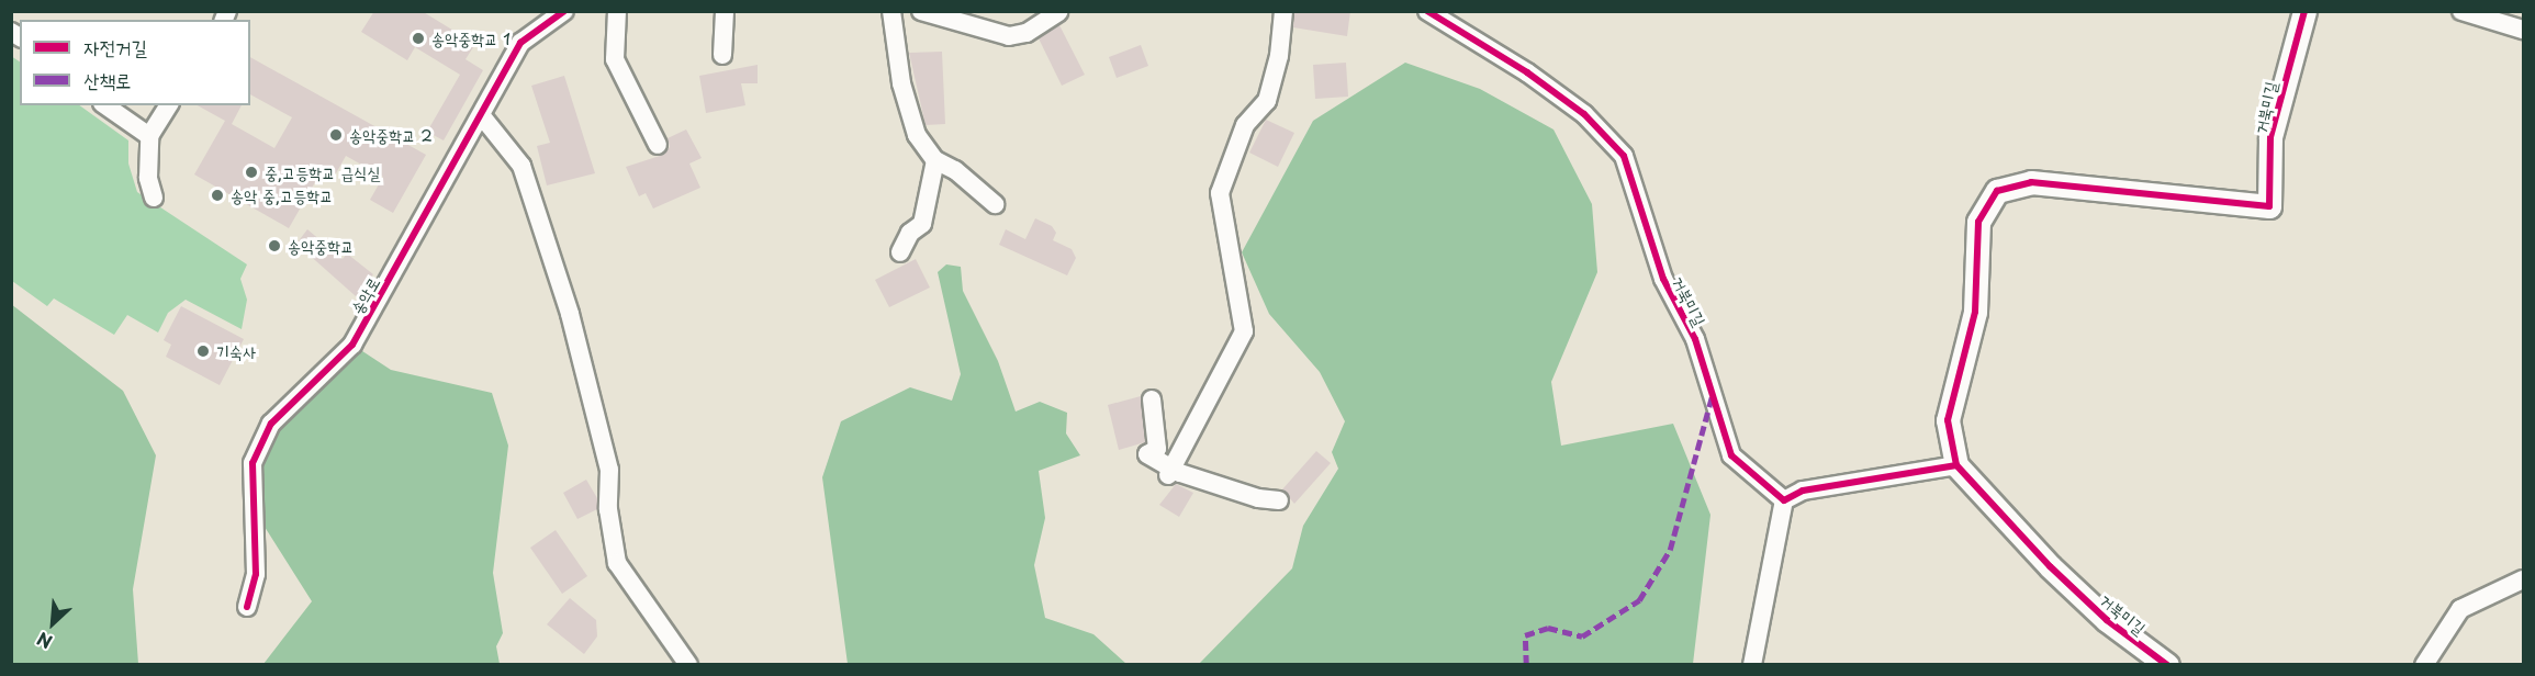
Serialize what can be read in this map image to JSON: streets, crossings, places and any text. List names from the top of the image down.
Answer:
{
  "streets": {
    "street": ["거북미길", "송악로"]
  },
  "places": [
    "송악중학교 1",
    "송악중학교 2",
    "중,고등학교 급식실",
    "송악 중,고등학교",
    "송악중학교",
    "기숙사"
  ],
  "legend": ["자전거길", "산책로"],
  "north": "bottom left"
}
